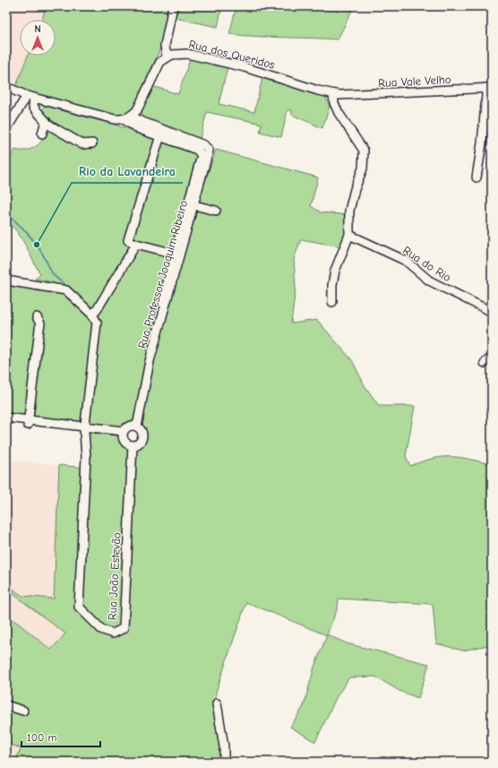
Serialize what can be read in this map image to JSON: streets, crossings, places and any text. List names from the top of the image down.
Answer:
{
  "streets": {
    "street": [
      "Rua dos Queridos",
      "Rua Vale Velho",
      "Rua do Rio",
      "Rua Professor Joaquim Ribeiro",
      "Rua João Estevão"
    ]
  },
  "crossings": [
    ["Rua dos Queridos", "Rua Vale Velho"],
    ["Rua Professor Joaquim Ribeiro", "Rua João Estevão"]
  ],
  "places": ["Rio da Lavandeira"],
  "scale_bar": "100 m",
  "north": "top"
}
